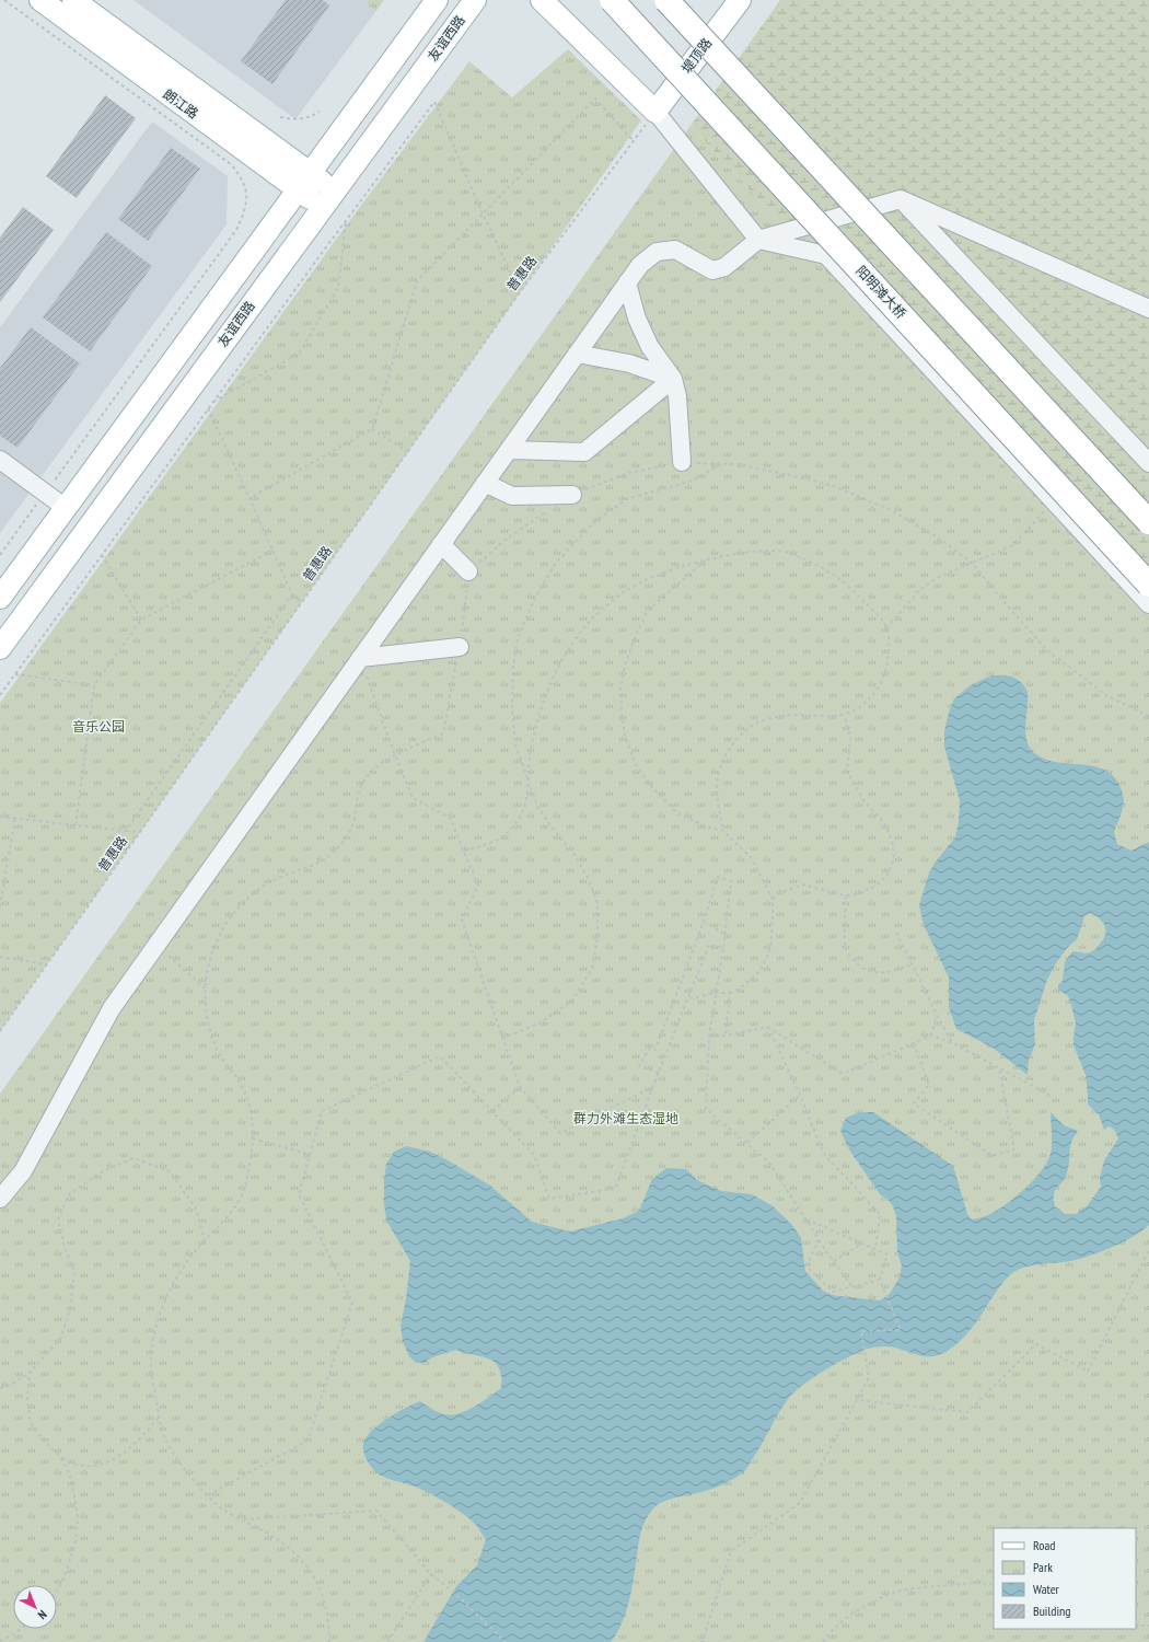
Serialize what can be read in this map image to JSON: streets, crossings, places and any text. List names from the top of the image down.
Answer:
{
  "streets": {
    "highway": ["阳明滩大桥"],
    "main road": ["友谊西路", "堤顶路", "朗江路"],
    "path": ["普惠路"]
  },
  "crossings": [
    ["友谊西路", "朗江路"],
    ["堤顶路", "普惠路"]
  ],
  "parks": ["音乐公园", "群力外滩生态湿地"],
  "legend": [
    "Road",
    "Park",
    "Water",
    "Building"
  ],
  "north": "bottom right"
}
